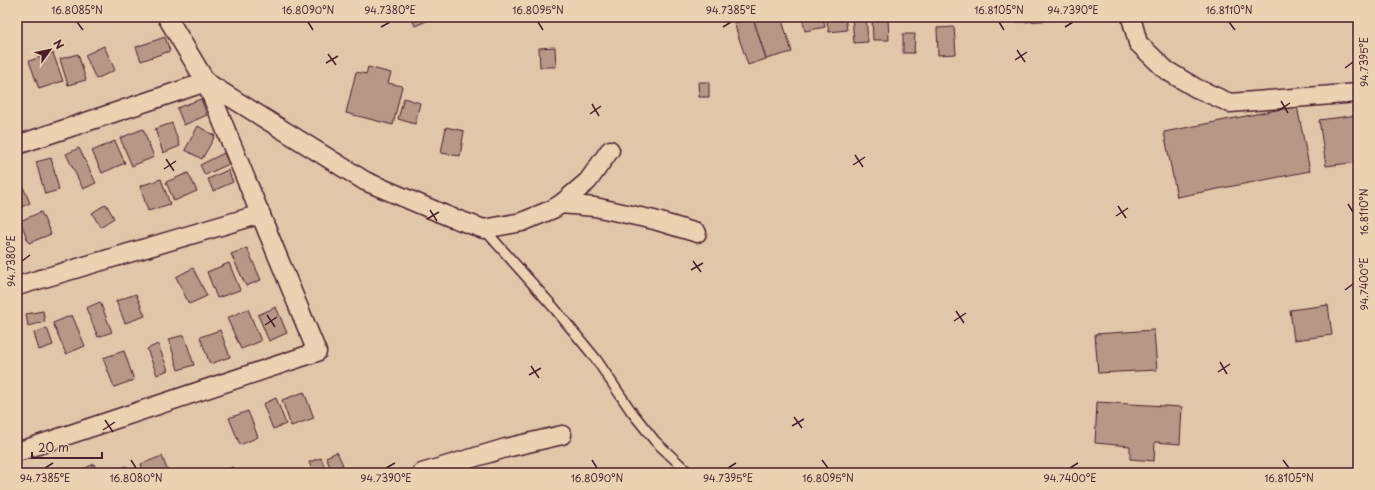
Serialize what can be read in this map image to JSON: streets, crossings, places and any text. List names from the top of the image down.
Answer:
{
  "scale_bar": "20 m",
  "north": "top right",
  "coordinates": [
    "16.8085°N",
    "16.8090°N",
    "94.7380°E",
    "16.8095°N",
    "94.7385°E",
    "16.8105°N",
    "94.7390°E",
    "16.8110°N",
    "94.7395°E",
    "94.7400°E",
    "16.8080°N"
  ]
}
